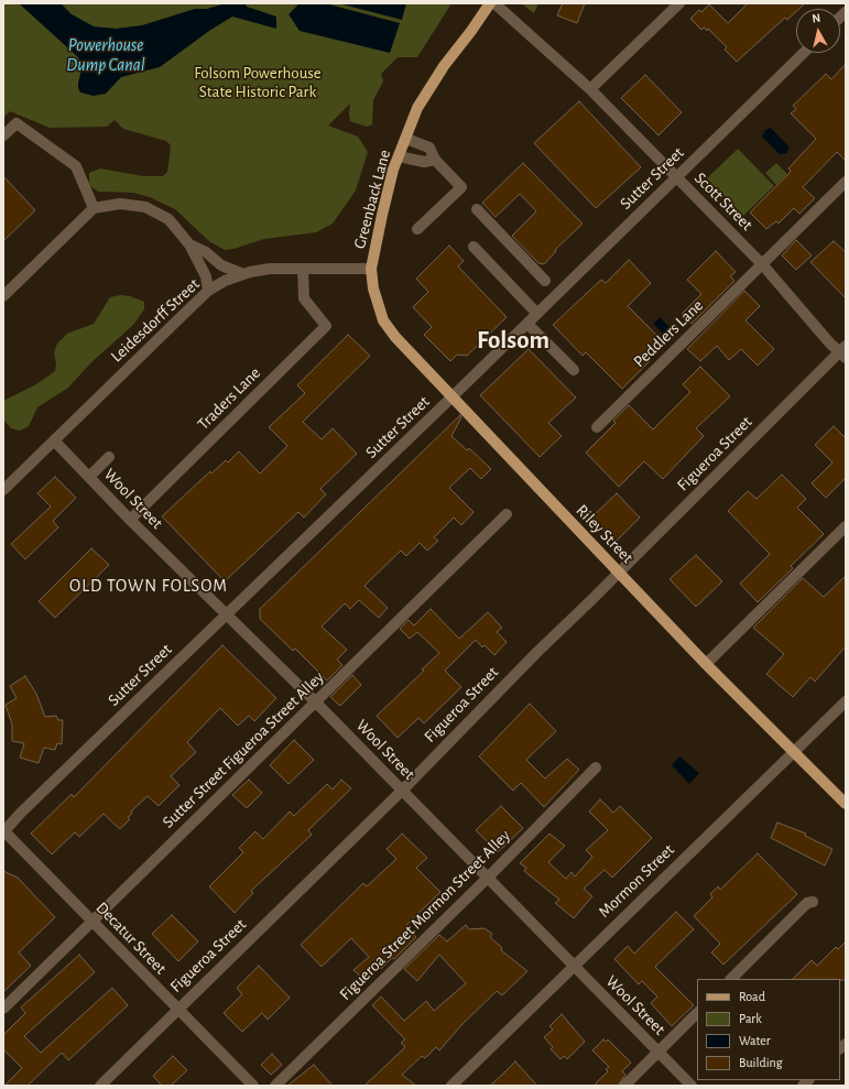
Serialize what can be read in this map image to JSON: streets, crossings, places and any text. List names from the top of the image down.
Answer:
{
  "streets": {
    "main road": ["Greenback Lane", "Riley Street"],
    "street": [
      "Sutter Street",
      "Scott Street",
      "Leidesdorff Street",
      "Peddlers Lane",
      "Traders Lane",
      "Figueroa Street",
      "Wool Street",
      "Sutter Street Figueroa Street Alley",
      "Mormon Street",
      "Figueroa Street Mormon Street Alley",
      "Decatur Street"
    ]
  },
  "crossings": [
    ["Sutter Street", "Scott Street"],
    ["Sutter Street", "Wool Street"],
    ["Sutter Street", "Riley Street"],
    ["Sutter Street", "Decatur Street"],
    ["Greenback Lane", "Leidesdorff Street"],
    ["Greenback Lane", "Riley Street"],
    ["Scott Street", "Peddlers Lane"],
    ["Scott Street", "Figueroa Street"],
    ["Leidesdorff Street", "Traders Lane"],
    ["Leidesdorff Street", "Wool Street"],
    ["Leidesdorff Street", "Riley Street"],
    ["Traders Lane", "Wool Street"],
    ["Figueroa Street", "Wool Street"],
    ["Figueroa Street", "Riley Street"],
    ["Figueroa Street", "Decatur Street"],
    ["Wool Street", "Sutter Street Figueroa Street Alley"],
    ["Wool Street", "Mormon Street"],
    ["Wool Street", "Figueroa Street Mormon Street Alley"],
    ["Riley Street", "Mormon Street"],
    ["Sutter Street Figueroa Street Alley", "Decatur Street"]
  ],
  "districts": ["Folsom", "OLD TOWN FOLSOM"],
  "water": ["Powerhouse Dump Canal"],
  "parks": ["Folsom Powerhouse State Historic Park"],
  "legend": [
    "Road",
    "Park",
    "Water",
    "Building"
  ],
  "north": "top"
}
